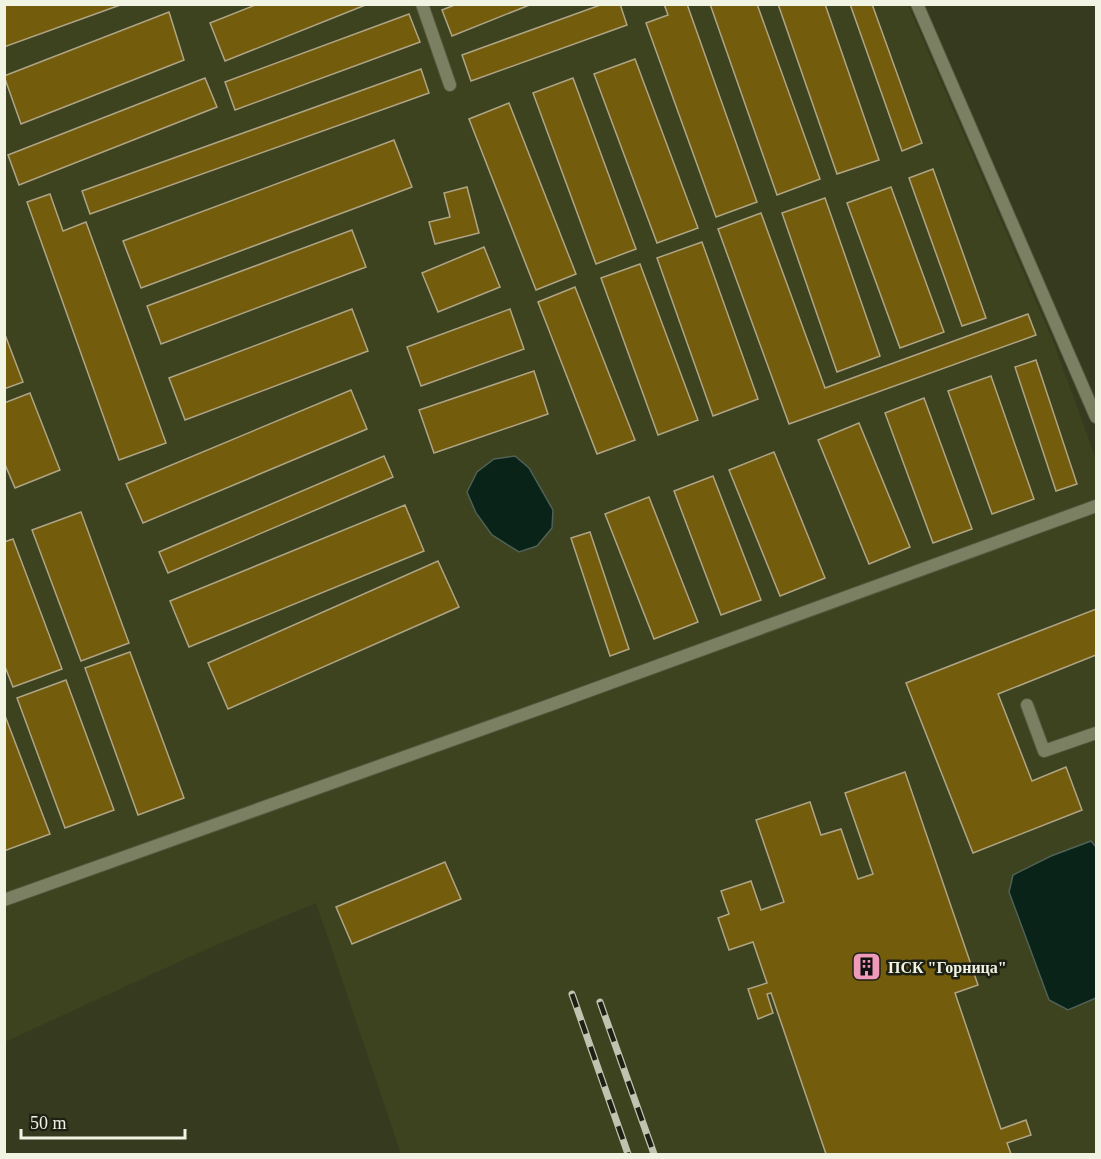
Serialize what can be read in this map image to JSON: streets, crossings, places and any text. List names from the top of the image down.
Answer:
{
  "places": {
    "building": ["ПСК \"Горница\""]
  },
  "scale_bar": "50 m"
}
